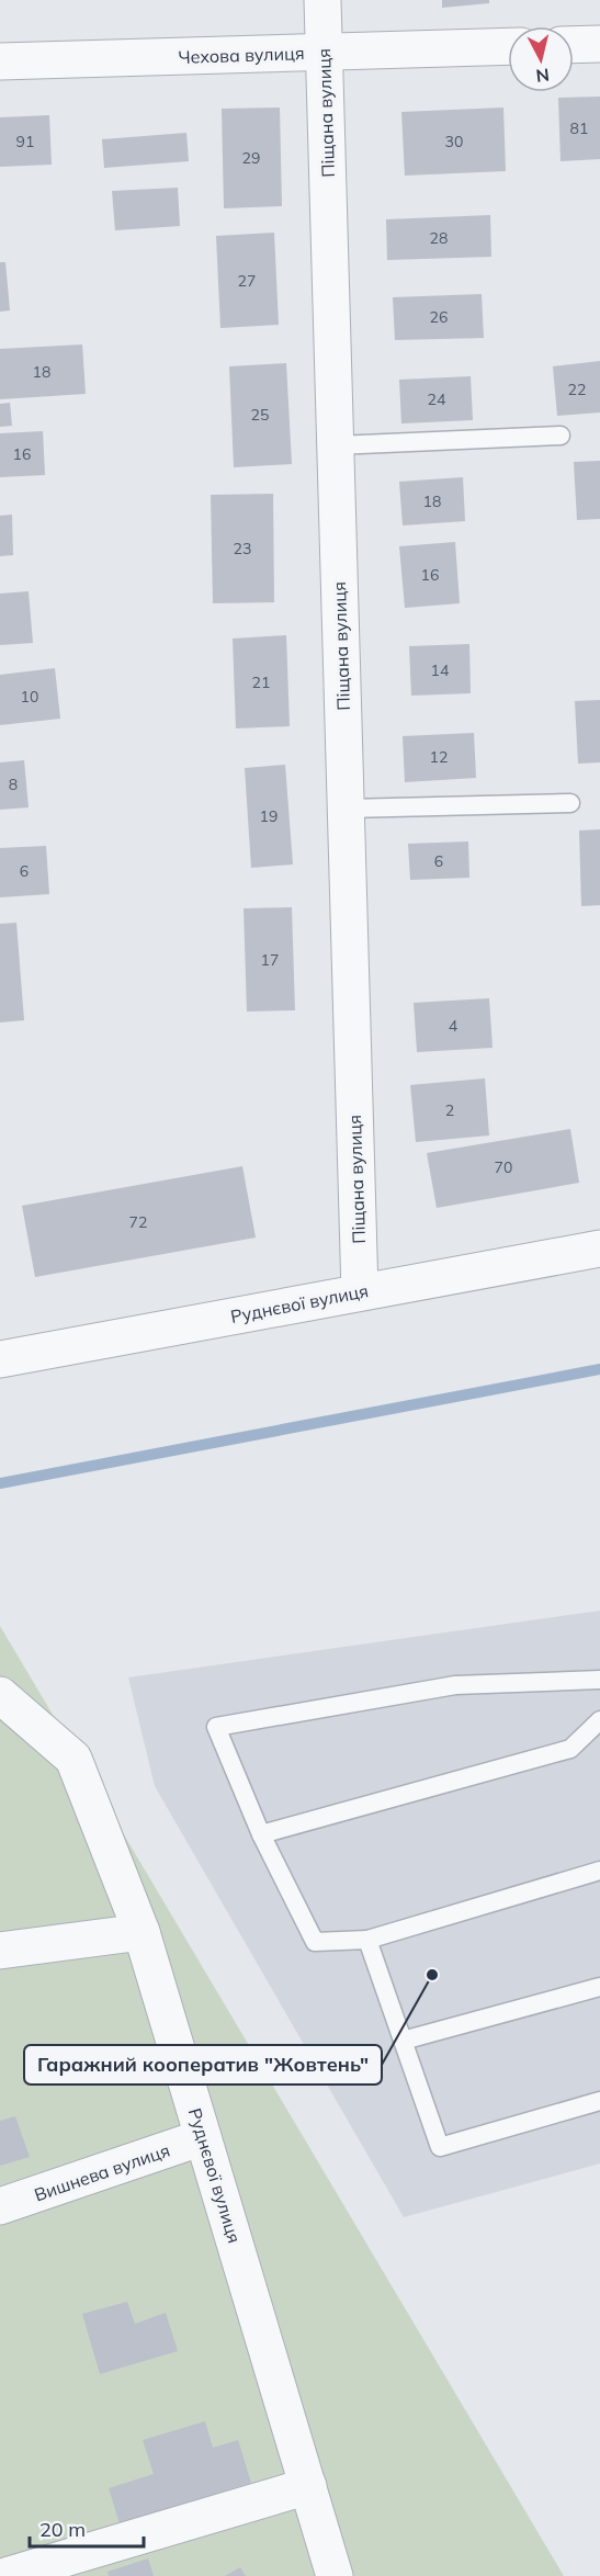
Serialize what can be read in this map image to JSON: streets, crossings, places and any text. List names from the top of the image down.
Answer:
{
  "streets": {
    "street": [
      "Чехова вулиця",
      "Піщана вулиця",
      "Руднєвої вулиця",
      "Вишнева вулиця"
    ]
  },
  "crossings": [
    ["Чехова вулиця", "Піщана вулиця"],
    ["Піщана вулиця", "Руднєвої вулиця"],
    ["Руднєвої вулиця", "Вишнева вулиця"]
  ],
  "places": ["Гаражний кооператив \"Жовтень\""],
  "house_numbers": [
    "81",
    "91",
    "30",
    "29",
    "28",
    "27",
    "26",
    "18",
    "22",
    "24",
    "25",
    "16",
    "18",
    "23",
    "16",
    "14",
    "21",
    "10",
    "12",
    "8",
    "19",
    "6",
    "6",
    "17",
    "4",
    "2",
    "70",
    "72"
  ],
  "scale_bar": "20 m",
  "north": "bottom"
}
